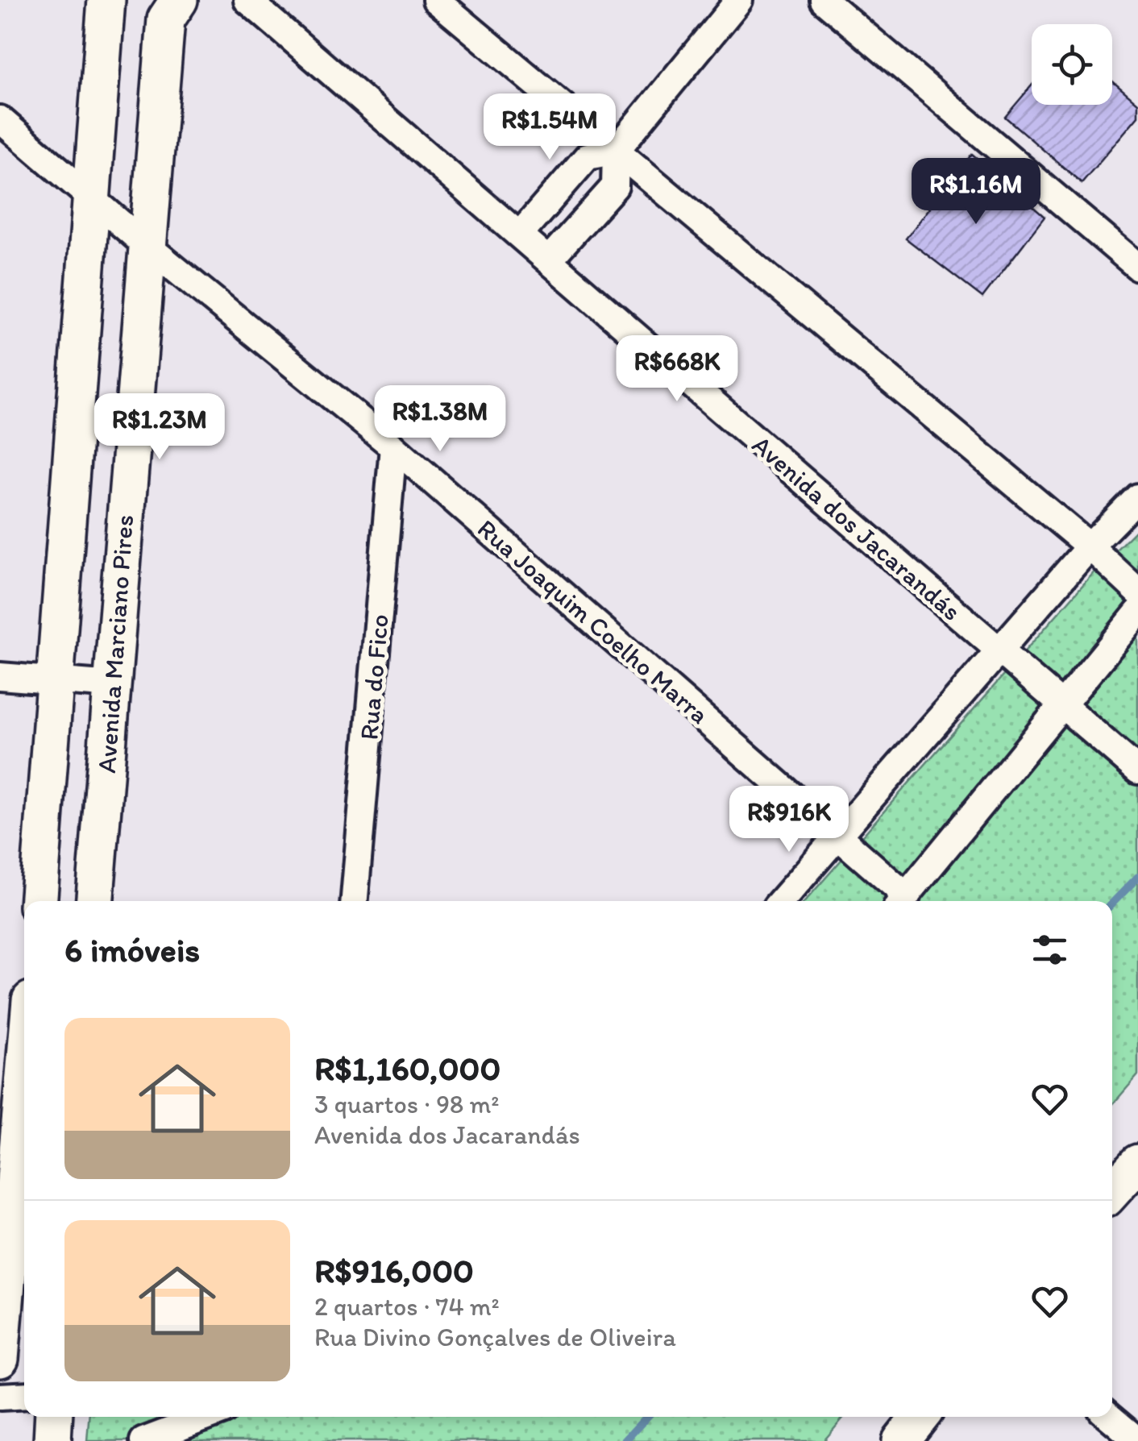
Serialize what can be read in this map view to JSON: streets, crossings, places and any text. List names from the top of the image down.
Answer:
{
  "streets": {
    "street": [
      "Avenida dos Jacarandás",
      "Rua Joaquim Coelho Marra",
      "Avenida Marciano Pires",
      "Rua do Fico"
    ]
  },
  "crossings": [
    ["Rua Joaquim Coelho Marra", "Avenida Marciano Pires"],
    ["Rua Joaquim Coelho Marra", "Rua do Fico"]
  ],
  "page": {
    "price": [
      "R$1.54M",
      "R$1.16M",
      "R$668K",
      "R$1.38M",
      "R$1.23M",
      "R$916K"
    ],
    "heading": "6 imóveis",
    "list": [
      {
        "name": "R$1,160,000",
        "note": "3 quartos · 98 m² · Avenida dos Jacarandás"
      },
      {
        "name": "R$916,000",
        "note": "2 quartos · 74 m² · Rua Divino Gonçalves de Oliveira"
      }
    ]
  }
}
